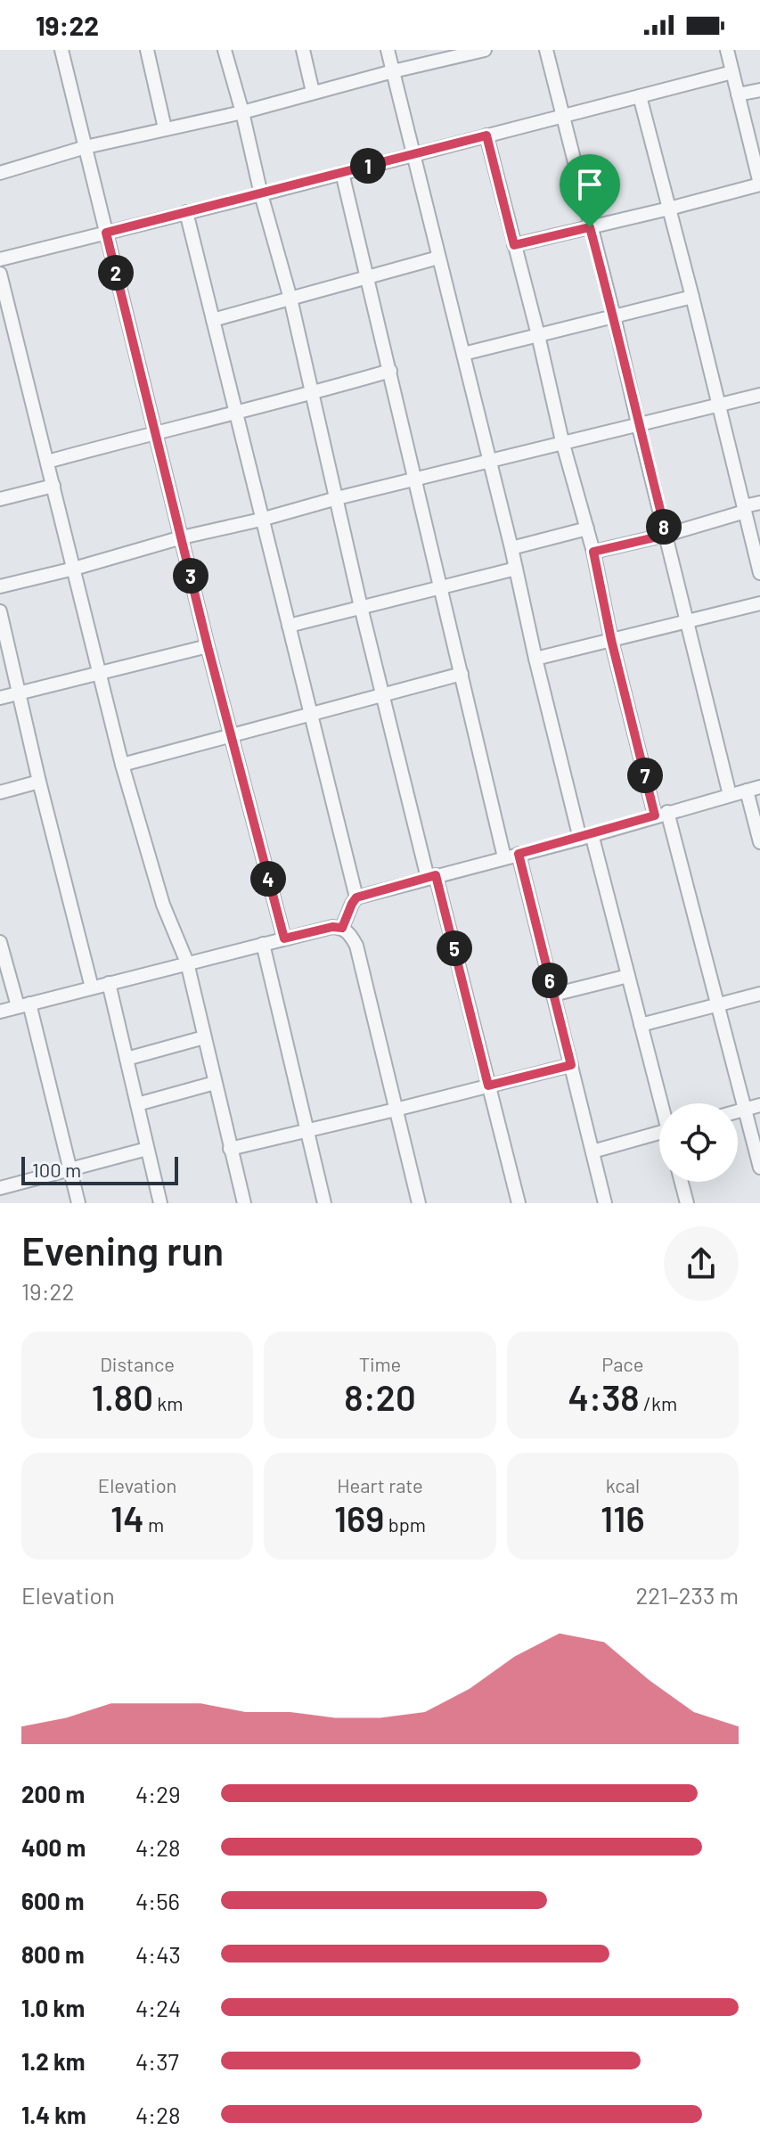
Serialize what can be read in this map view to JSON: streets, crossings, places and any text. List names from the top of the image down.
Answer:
{
  "scale_bar": "100 m",
  "page": {
    "status": "19:22",
    "pins": [
      "1",
      "2",
      "8",
      "3",
      "7",
      "4",
      "5",
      "6"
    ],
    "scale": "100 m",
    "heading": ["Evening run", "19:22"],
    "stats": [
      ["Distance", "1.80 km"],
      ["Time", "8:20"],
      ["Pace", "4:38 /km"],
      ["Elevation", "14 m"],
      ["Heart rate", "169 bpm"],
      ["kcal", "116"]
    ],
    "chart": ["Elevation", "221–233 m"],
    "list": [
      {
        "name": "200 m",
        "note": "4:29"
      },
      {
        "name": "400 m",
        "note": "4:28"
      },
      {
        "name": "600 m",
        "note": "4:56"
      },
      {
        "name": "800 m",
        "note": "4:43"
      },
      {
        "name": "1.0 km",
        "note": "4:24"
      },
      {
        "name": "1.2 km",
        "note": "4:37"
      },
      {
        "name": "1.4 km",
        "note": "4:28"
      }
    ]
  }
}
